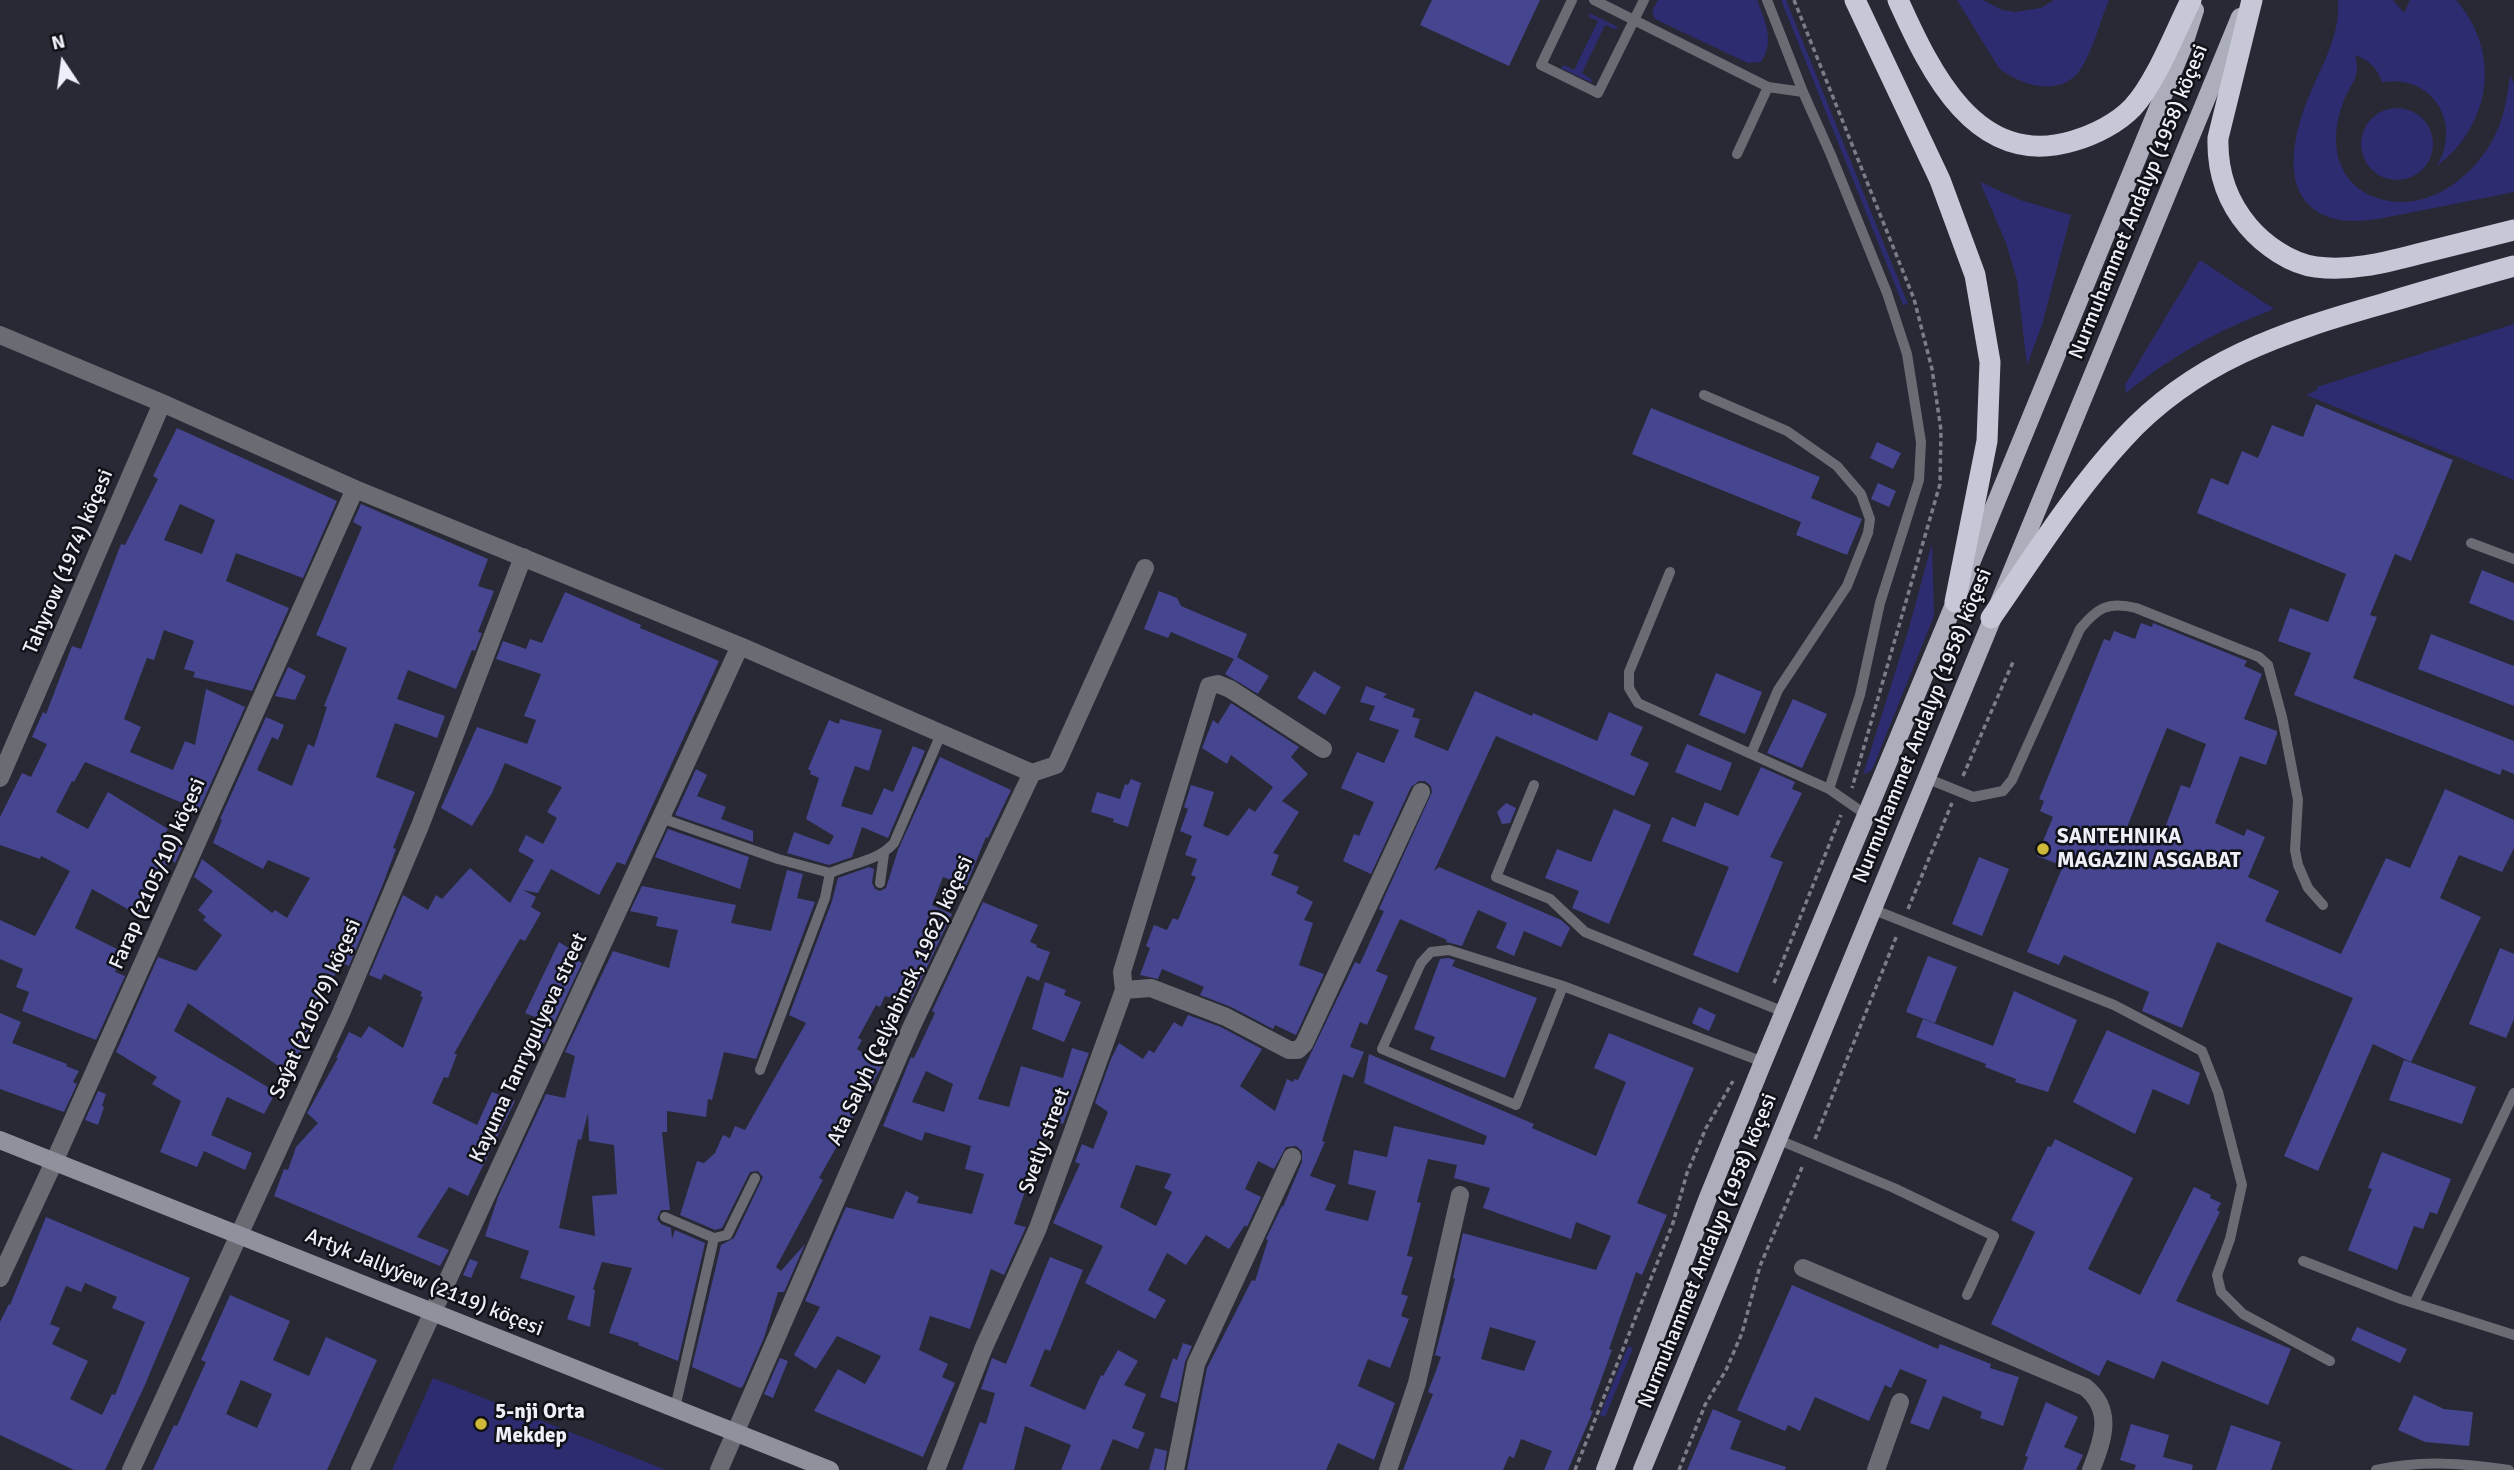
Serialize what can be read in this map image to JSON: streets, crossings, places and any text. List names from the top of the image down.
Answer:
{
  "streets": {
    "main road": ["Nurmuhammet Andalyp (1958) köçesi"],
    "street": [
      "Tahyrow (1974) köçesi",
      "Farap (2105/10) köçesi",
      "Ata Salyh (Çelýabinsk, 1962) köçesi",
      "Saýat (2105/9) köçesi",
      "Kayuma Tanrygulyeva street",
      "Svetly street",
      "Artyk Jallyýew (2119) köçesi"
    ]
  },
  "crossings": [
    ["Farap (2105/10) köçesi", "Artyk Jallyýew (2119) köçesi"],
    ["Ata Salyh (Çelýabinsk, 1962) köçesi", "Artyk Jallyýew (2119) köçesi"],
    ["Saýat (2105/9) köçesi", "Artyk Jallyýew (2119) köçesi"],
    ["Kayuma Tanrygulyeva street", "Artyk Jallyýew (2119) köçesi"]
  ],
  "places": ["SANTEHNIKA MAGAZIN ASGABAT", "5-nji Orta Mekdep"],
  "north": "top"
}
